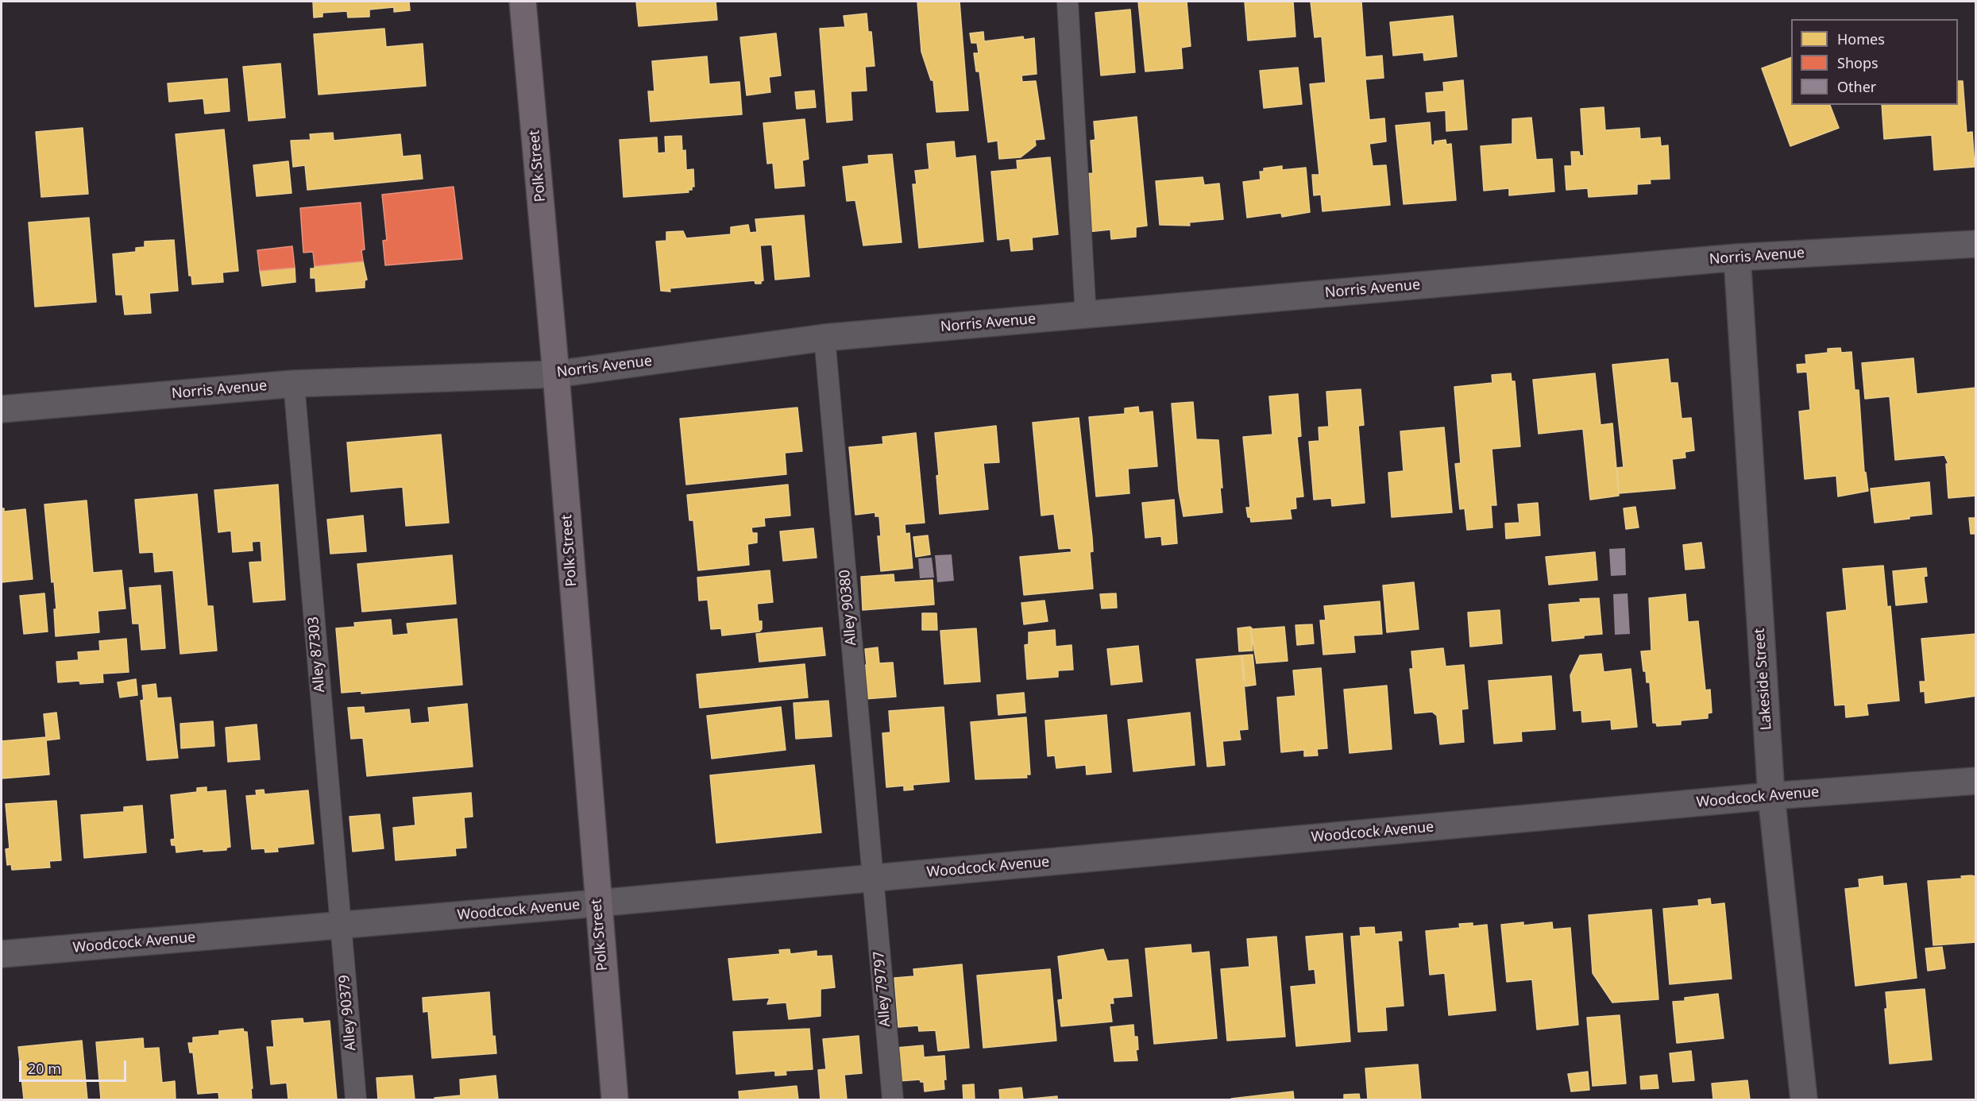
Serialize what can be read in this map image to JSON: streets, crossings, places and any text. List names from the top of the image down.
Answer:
{
  "streets": {
    "main road": ["Polk Street"],
    "street": ["Norris Avenue", "Lakeside Street", "Woodcock Avenue"],
    "lane": [
      "Alley 90380",
      "Alley 87303",
      "Alley 79797",
      "Alley 90379"
    ]
  },
  "crossings": [
    ["Polk Street", "Norris Avenue"],
    ["Polk Street", "Woodcock Avenue"],
    ["Norris Avenue", "Alley 90380"],
    ["Norris Avenue", "Alley 87303"],
    ["Norris Avenue", "Lakeside Street"],
    ["Alley 90380", "Woodcock Avenue"],
    ["Alley 90380", "Alley 79797"],
    ["Alley 87303", "Woodcock Avenue"],
    ["Alley 87303", "Alley 90379"],
    ["Lakeside Street", "Woodcock Avenue"],
    ["Woodcock Avenue", "Alley 79797"],
    ["Woodcock Avenue", "Alley 90379"]
  ],
  "legend": ["Homes", "Shops", "Other"],
  "scale_bar": "20 m"
}
